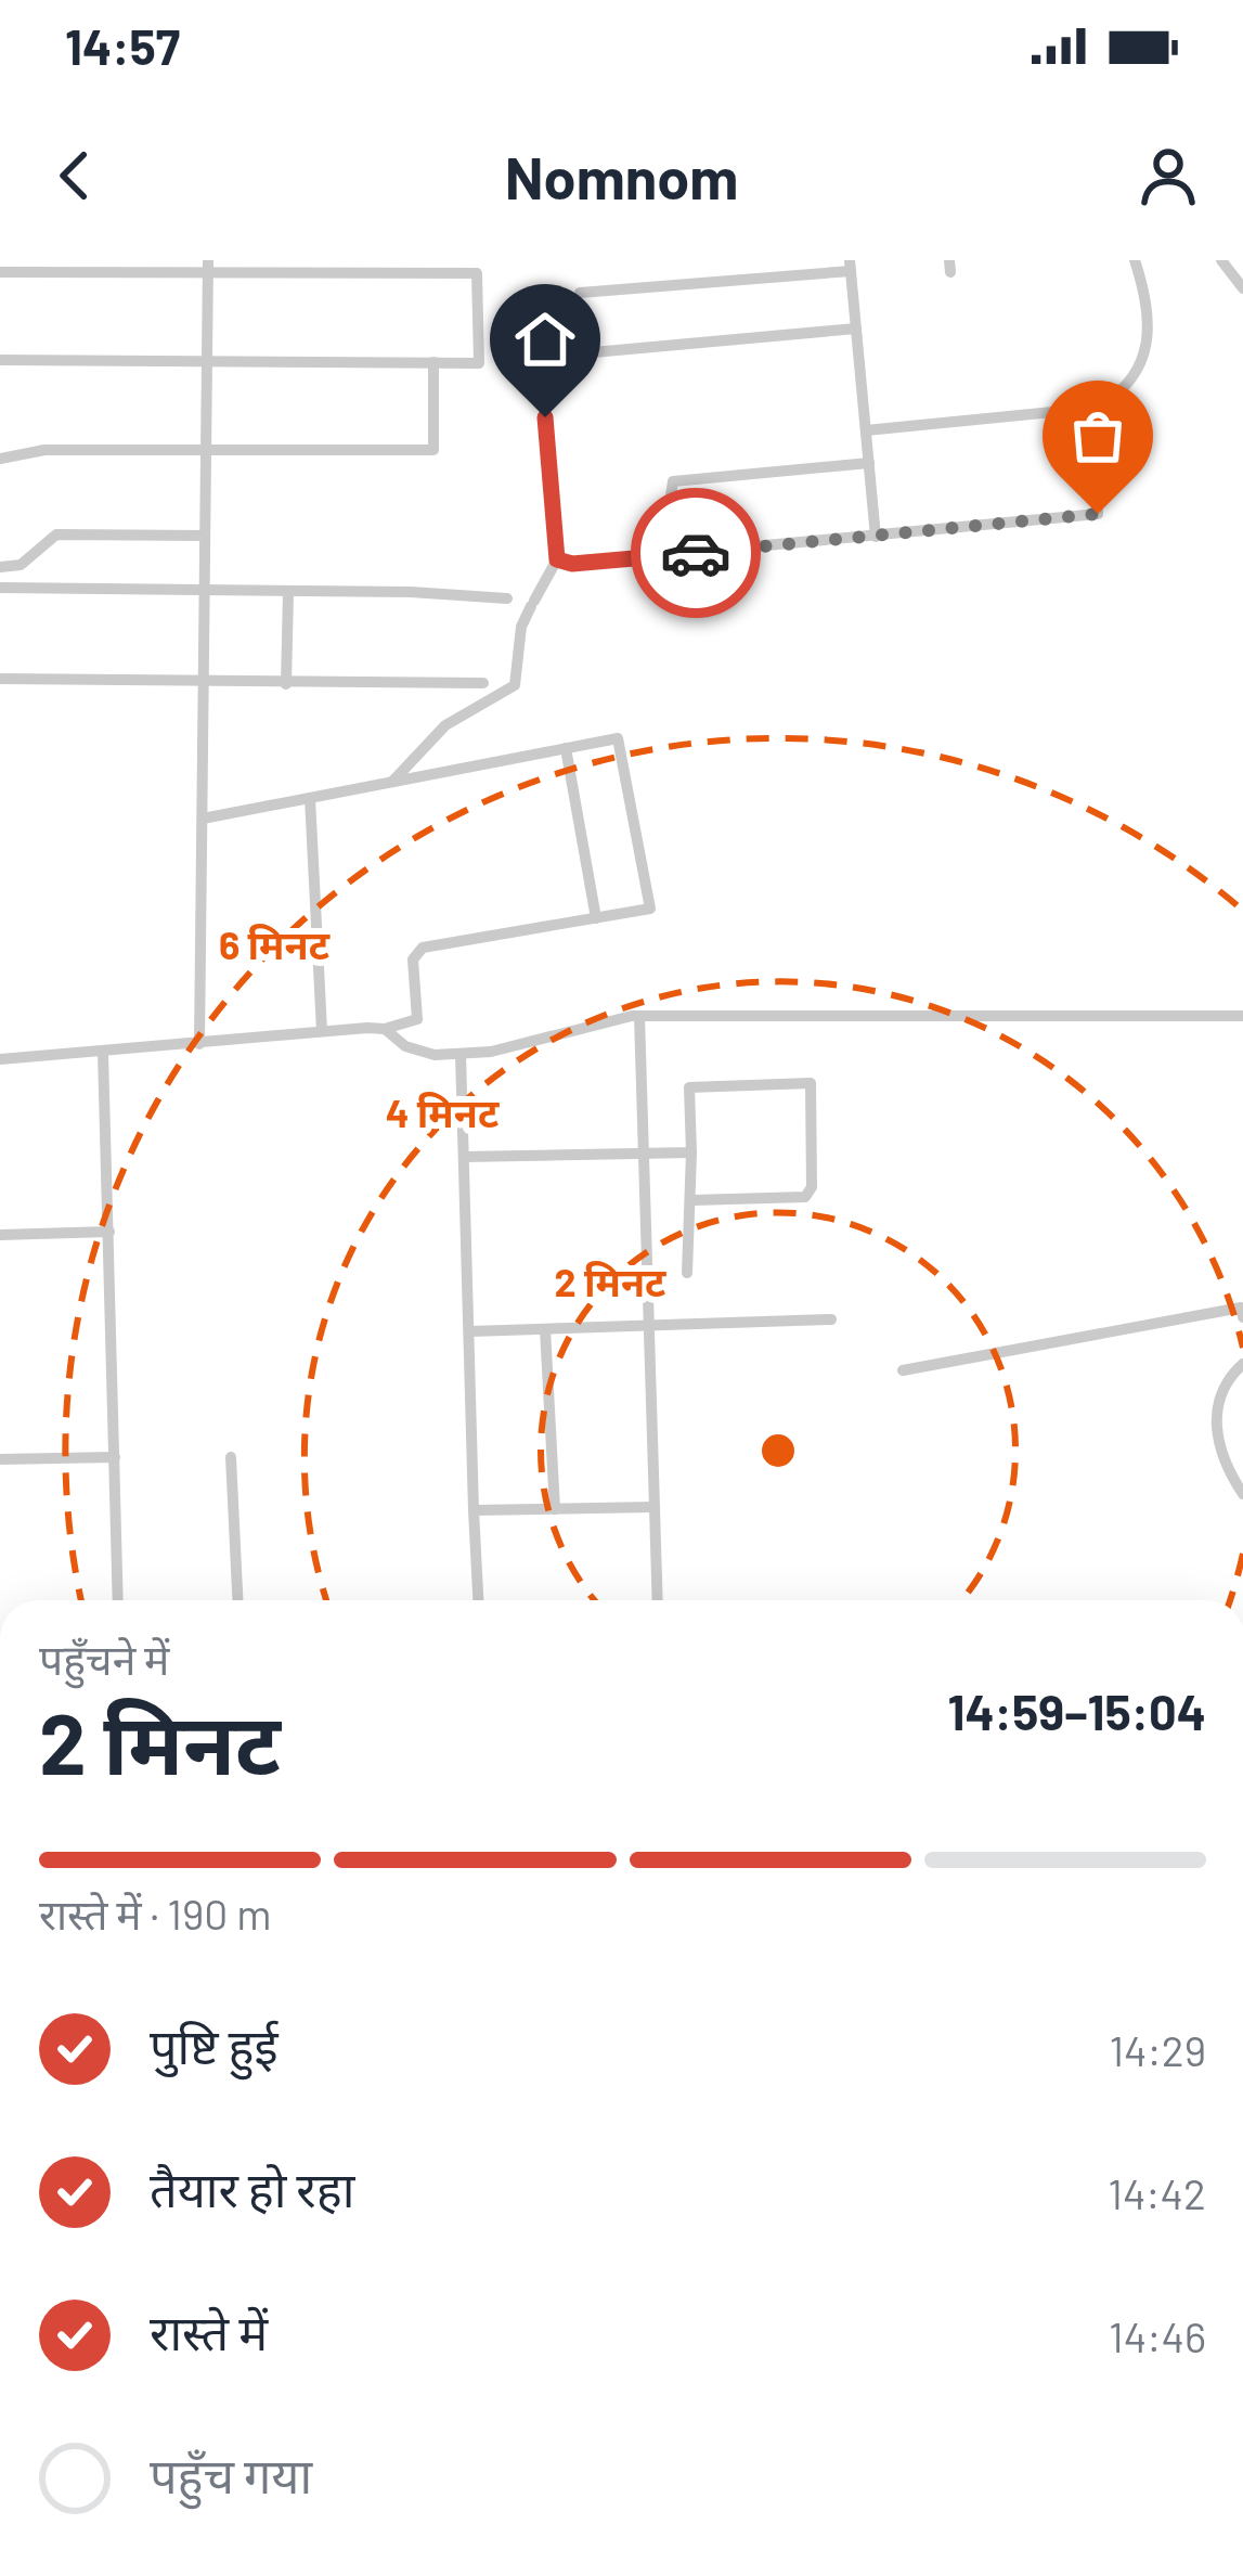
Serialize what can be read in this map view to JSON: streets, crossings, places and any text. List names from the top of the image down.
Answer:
{
  "page": {
    "status": "14:57",
    "header": "Nomnom",
    "heading": ["2 मिनट", "पहुँचने में", "14:59–15:04"],
    "bar": "रास्ते में · 190 m",
    "list": [
      ["पुष्टि हुई", "14:29"],
      ["तैयार हो रहा", "14:42"],
      ["रास्ते में", "14:46"],
      "पहुँच गया"
    ]
  },
  "rings": ["6 मिनट", "4 मिनट", "2 मिनट"]
}
